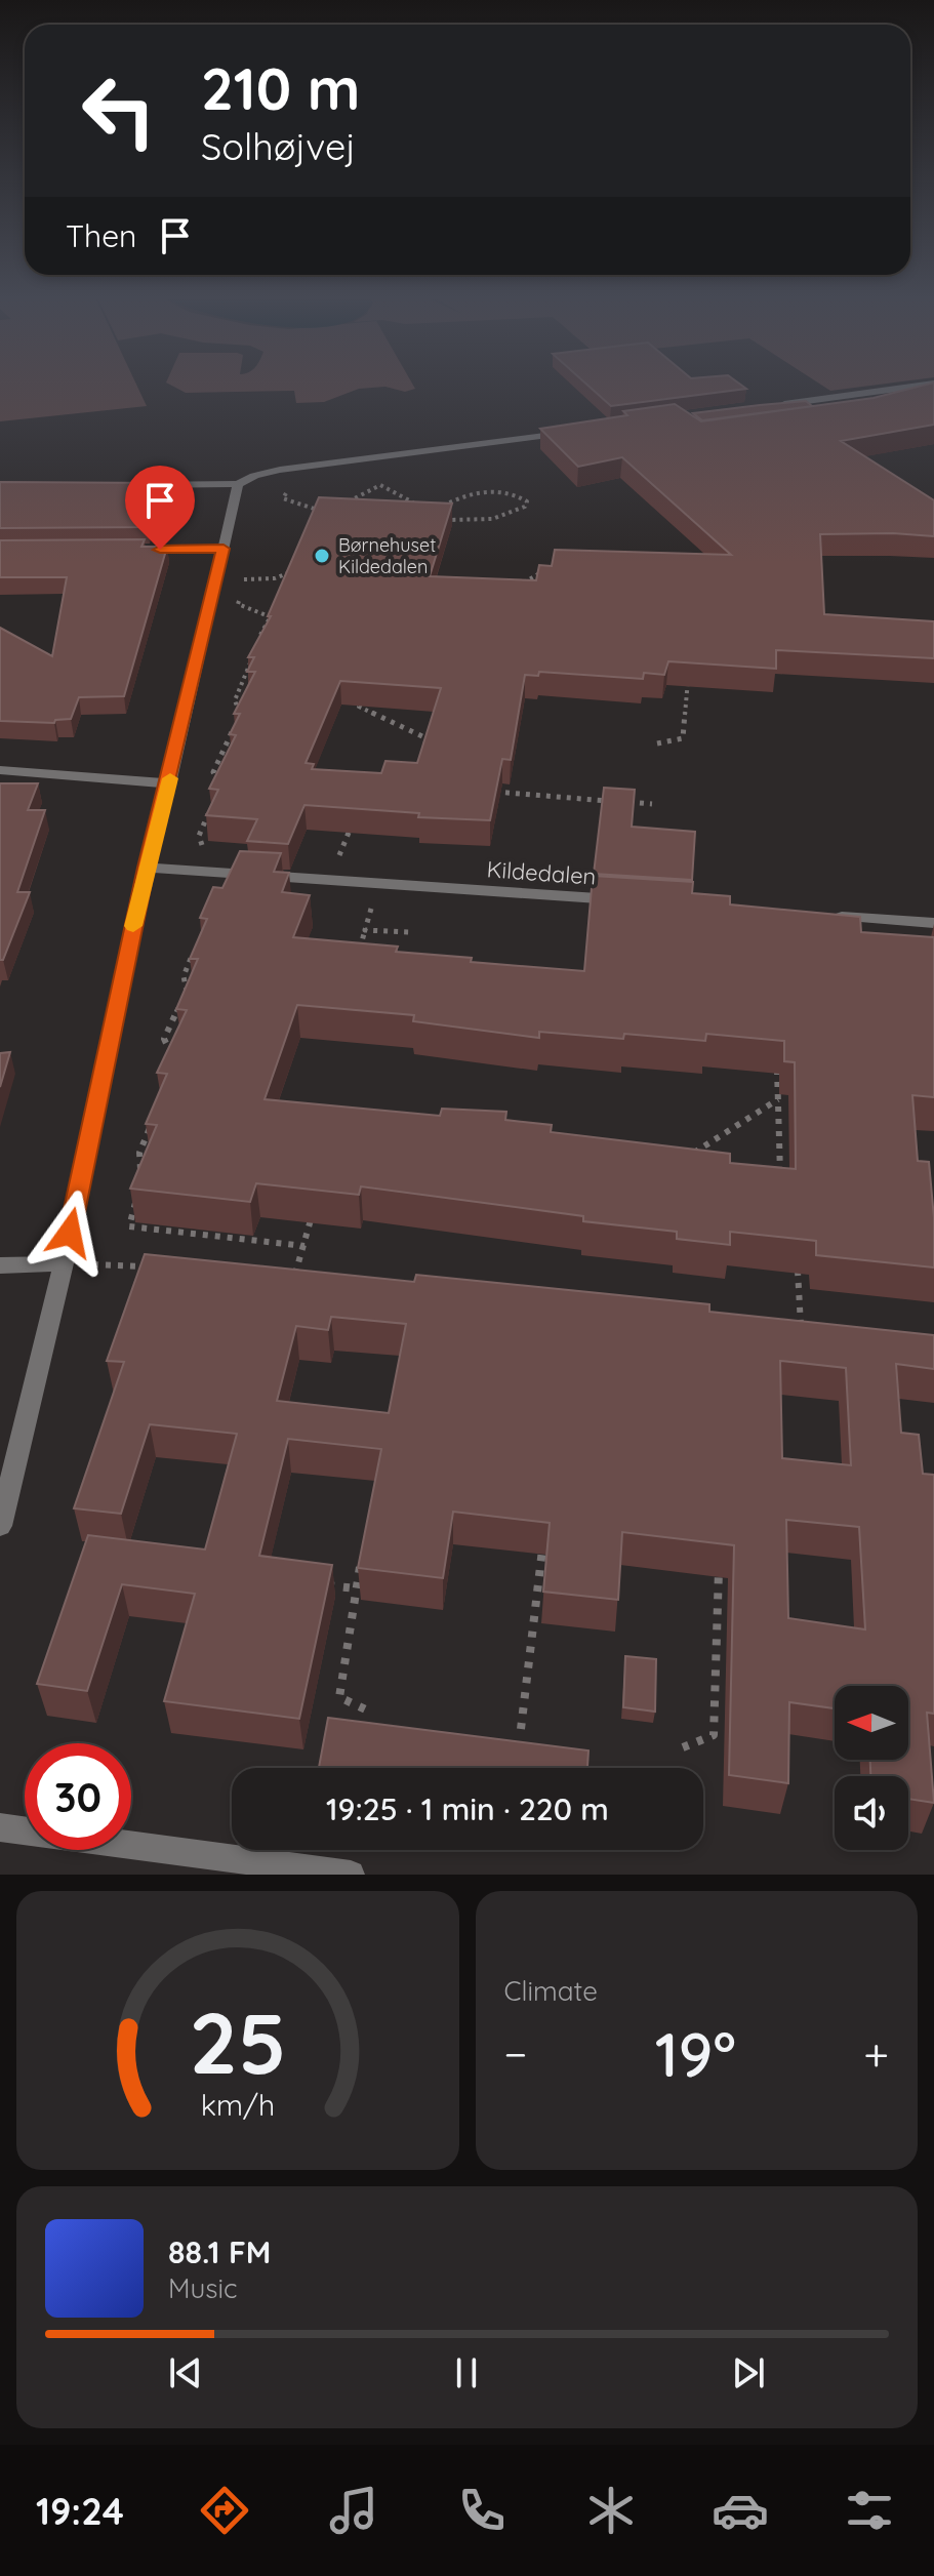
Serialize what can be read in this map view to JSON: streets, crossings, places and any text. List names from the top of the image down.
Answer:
{
  "streets": {
    "street": ["Kildedalen"]
  },
  "places": ["Børnehuset Kildedalen"],
  "north": "left",
  "page": {
    "turn": ["210 m", "Solhøjvej"],
    "then": "Then",
    "limit": "30",
    "trip": "19:25 · 1 min · 220 m",
    "tile": "Climate",
    "heat": ["−", "19°", "+"],
    "song": ["88.1 FM", "Music"],
    "tabs": "19:24",
    "gauge": ["25", "km/h"]
  }
}
